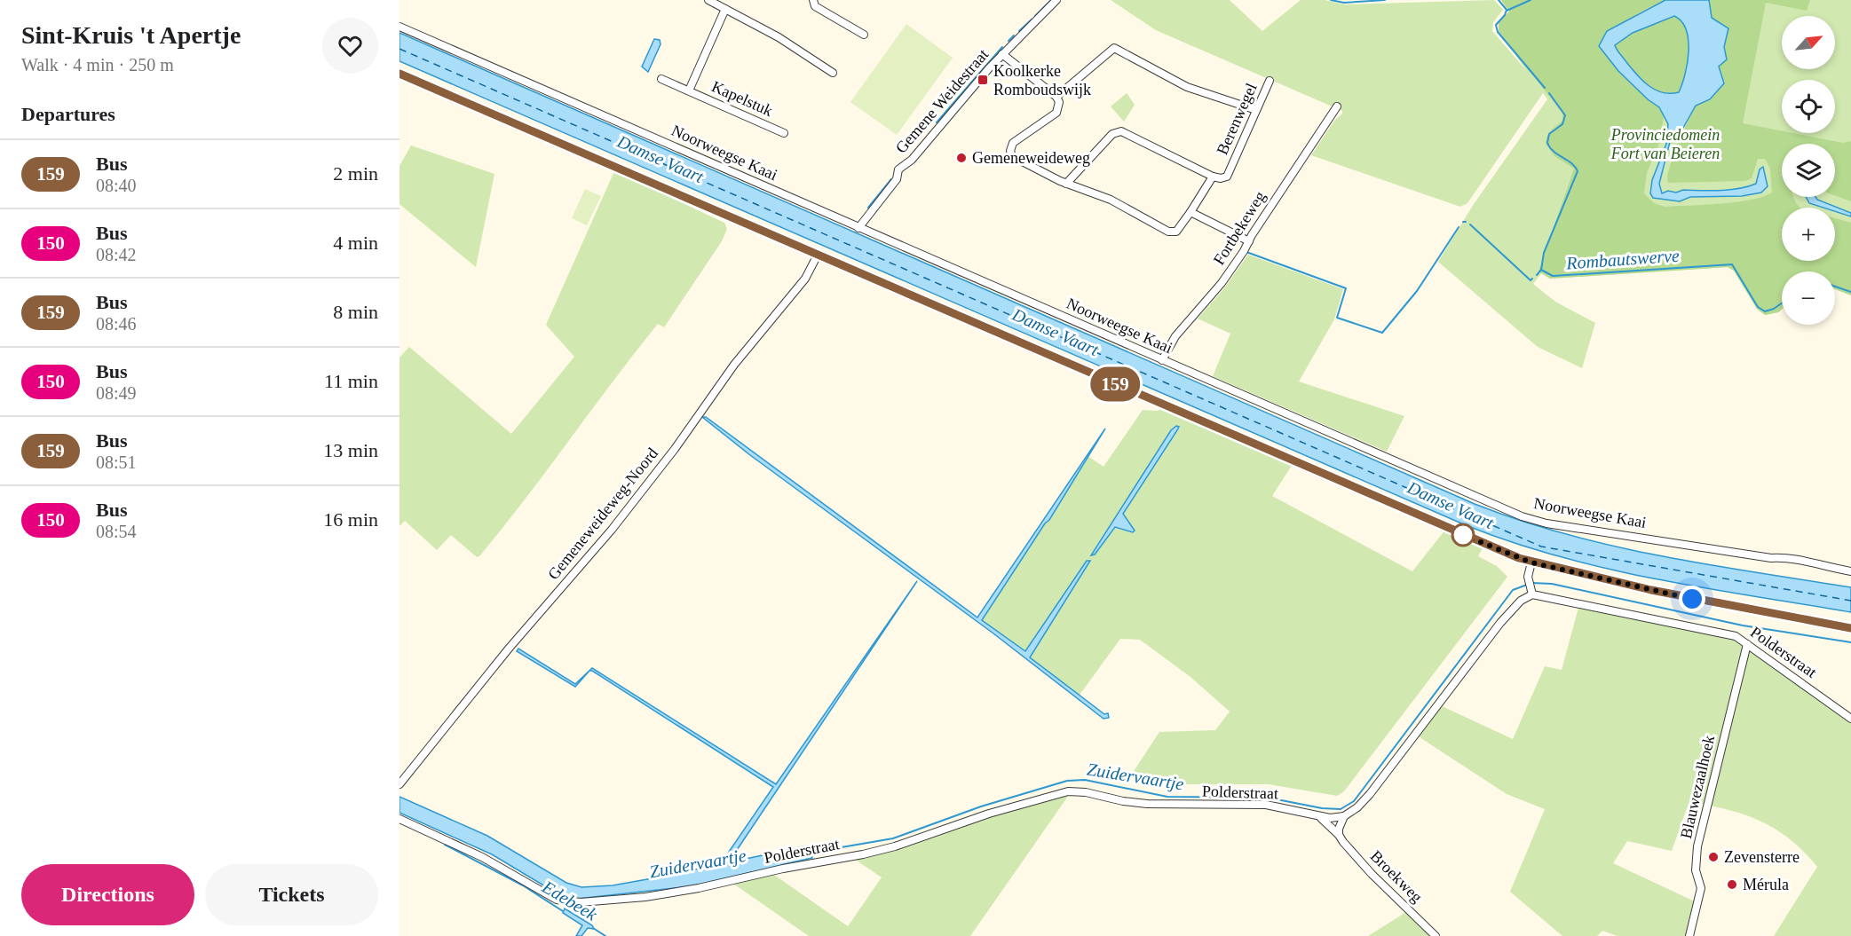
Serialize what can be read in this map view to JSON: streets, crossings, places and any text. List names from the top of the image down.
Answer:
{
  "streets": {
    "street": [
      "Kapelstuk",
      "Gemene Weidestraat",
      "Berenwegel",
      "Noorweegse Kaai",
      "Fortbekeweg",
      "Gemeneweideweg-Noord",
      "Polderstraat",
      "Blauwezaalhoek",
      "Broekweg"
    ]
  },
  "crossings": [
    ["Gemene Weidestraat", "Noorweegse Kaai"],
    ["Noorweegse Kaai", "Fortbekeweg"],
    ["Polderstraat", "Blauwezaalhoek"],
    ["Polderstraat", "Broekweg"]
  ],
  "water": [
    "Damse Vaart",
    "Rombautswerve",
    "Zuidervaartje",
    "Edebeek"
  ],
  "parks": ["Provinciedomein Fort van Beieren"],
  "places": {
    "transit": ["Koolkerke Romboudswijk"],
    "other": ["Gemeneweideweg", "Zevensterre", "Mérula"]
  },
  "lines": ["bus line 159"],
  "north": "top right",
  "page": {
    "heading": [
      ["Sint-Kruis 't Apertje", "Walk · 4 min · 250 m"],
      "Departures"
    ],
    "on_map": "159",
    "map_buttons": ["+", "−"],
    "list": [
      {
        "mark": "159",
        "name": "Bus",
        "note": "08:40",
        "value": "2 min"
      },
      {
        "mark": "150",
        "name": "Bus",
        "note": "08:42",
        "value": "4 min"
      },
      {
        "mark": "159",
        "name": "Bus",
        "note": "08:46",
        "value": "8 min"
      },
      {
        "mark": "150",
        "name": "Bus",
        "note": "08:49",
        "value": "11 min"
      },
      {
        "mark": "159",
        "name": "Bus",
        "note": "08:51",
        "value": "13 min"
      },
      {
        "mark": "150",
        "name": "Bus",
        "note": "08:54",
        "value": "16 min"
      }
    ],
    "buttons": ["Directions", "Tickets"]
  }
}
